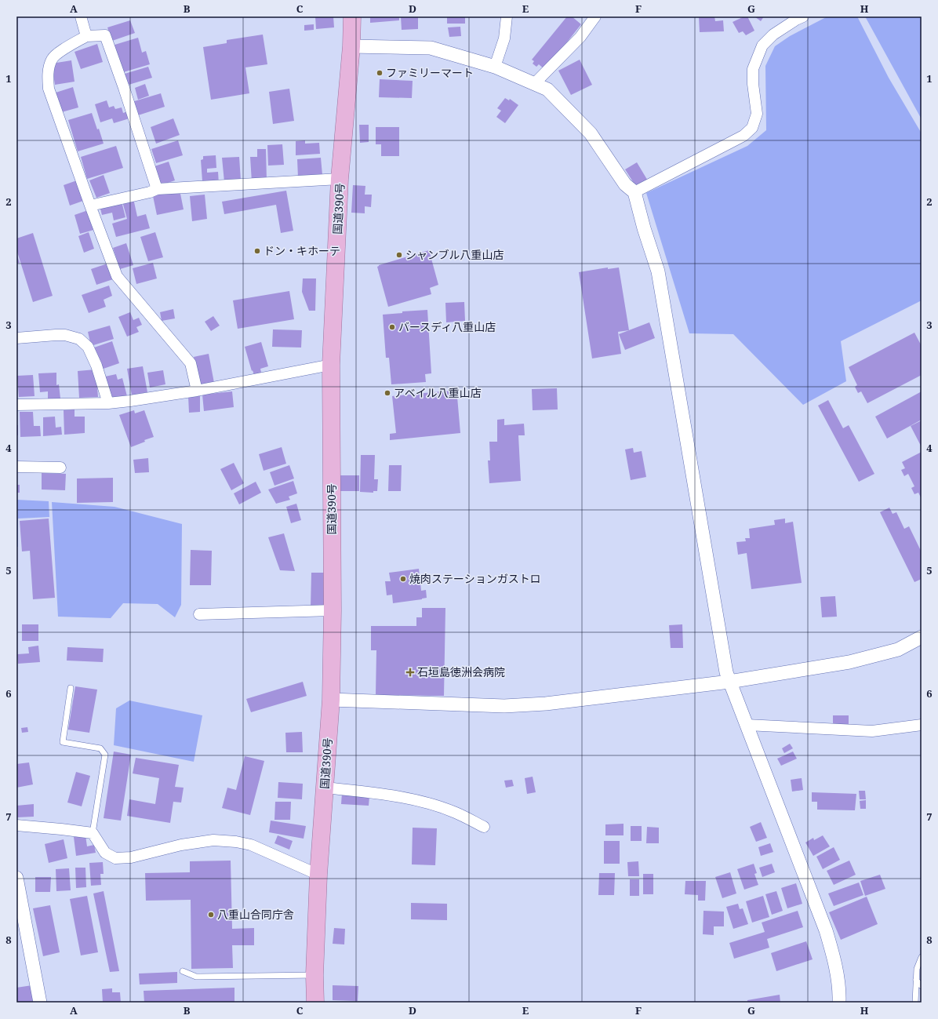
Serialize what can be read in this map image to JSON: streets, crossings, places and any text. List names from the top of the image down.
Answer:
{
  "streets": {
    "highway": ["国道390号"]
  },
  "places": {
    "other": [
      "ファミリーマート",
      "ドン・キホーテ",
      "シャンブル八重山店",
      "バースディ八重山店",
      "アベイル八重山店",
      "焼肉ステーションガストロ",
      "八重山合同庁舎"
    ],
    "health": ["石垣島徳洲会病院"]
  },
  "grid": {
    "columns": [
      "A",
      "B",
      "C",
      "D",
      "E",
      "F",
      "G",
      "H"
    ],
    "rows": [
      "1",
      "2",
      "3",
      "4",
      "5",
      "6",
      "7",
      "8"
    ]
  }
}
